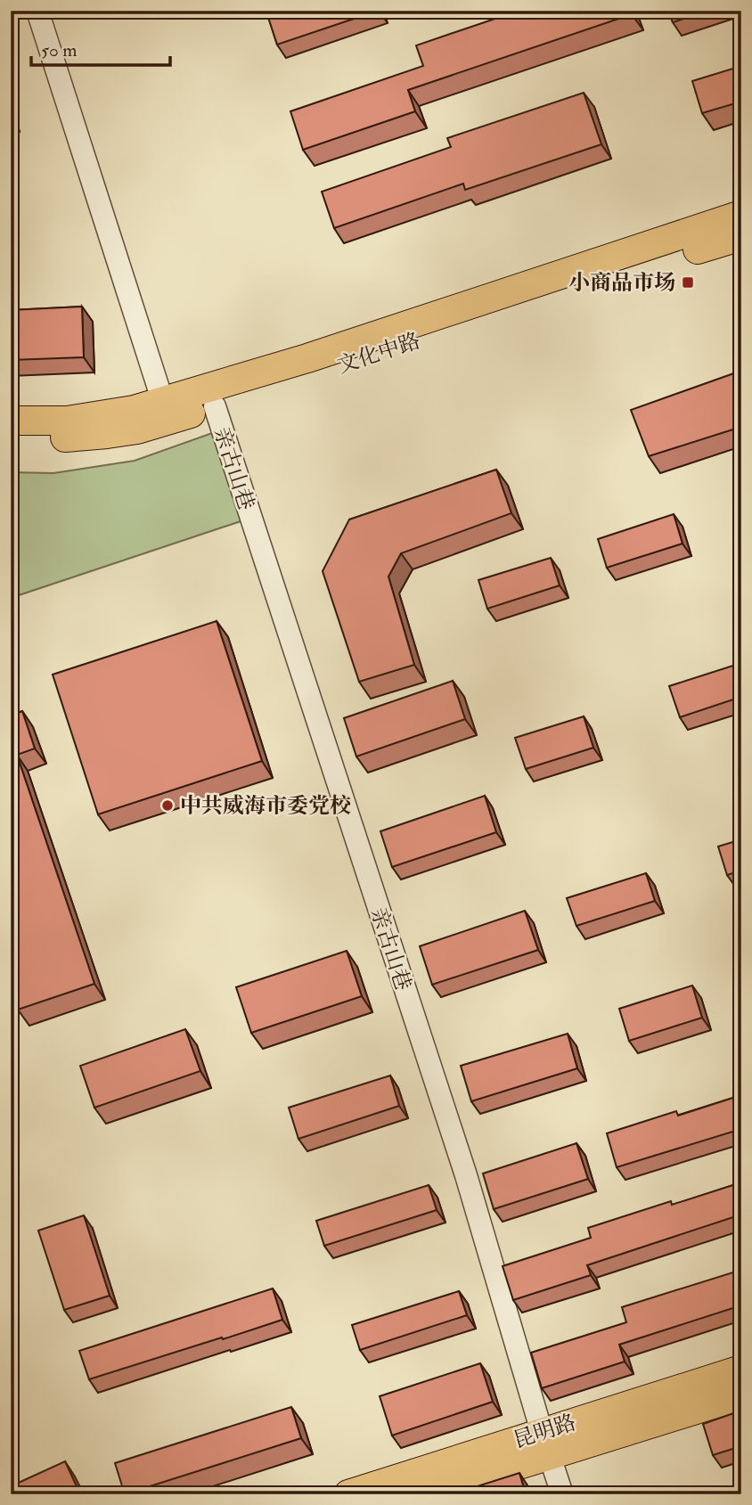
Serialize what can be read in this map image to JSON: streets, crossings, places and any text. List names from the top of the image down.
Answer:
{
  "streets": {
    "main road": ["文化中路", "昆明路"],
    "street": ["亲古山巷"]
  },
  "crossings": [
    ["文化中路", "亲古山巷"],
    ["亲古山巷", "昆明路"]
  ],
  "places": {
    "transit": ["小商品市场"],
    "other": ["中共威海市委党校"]
  },
  "scale_bar": "50 m"
}
